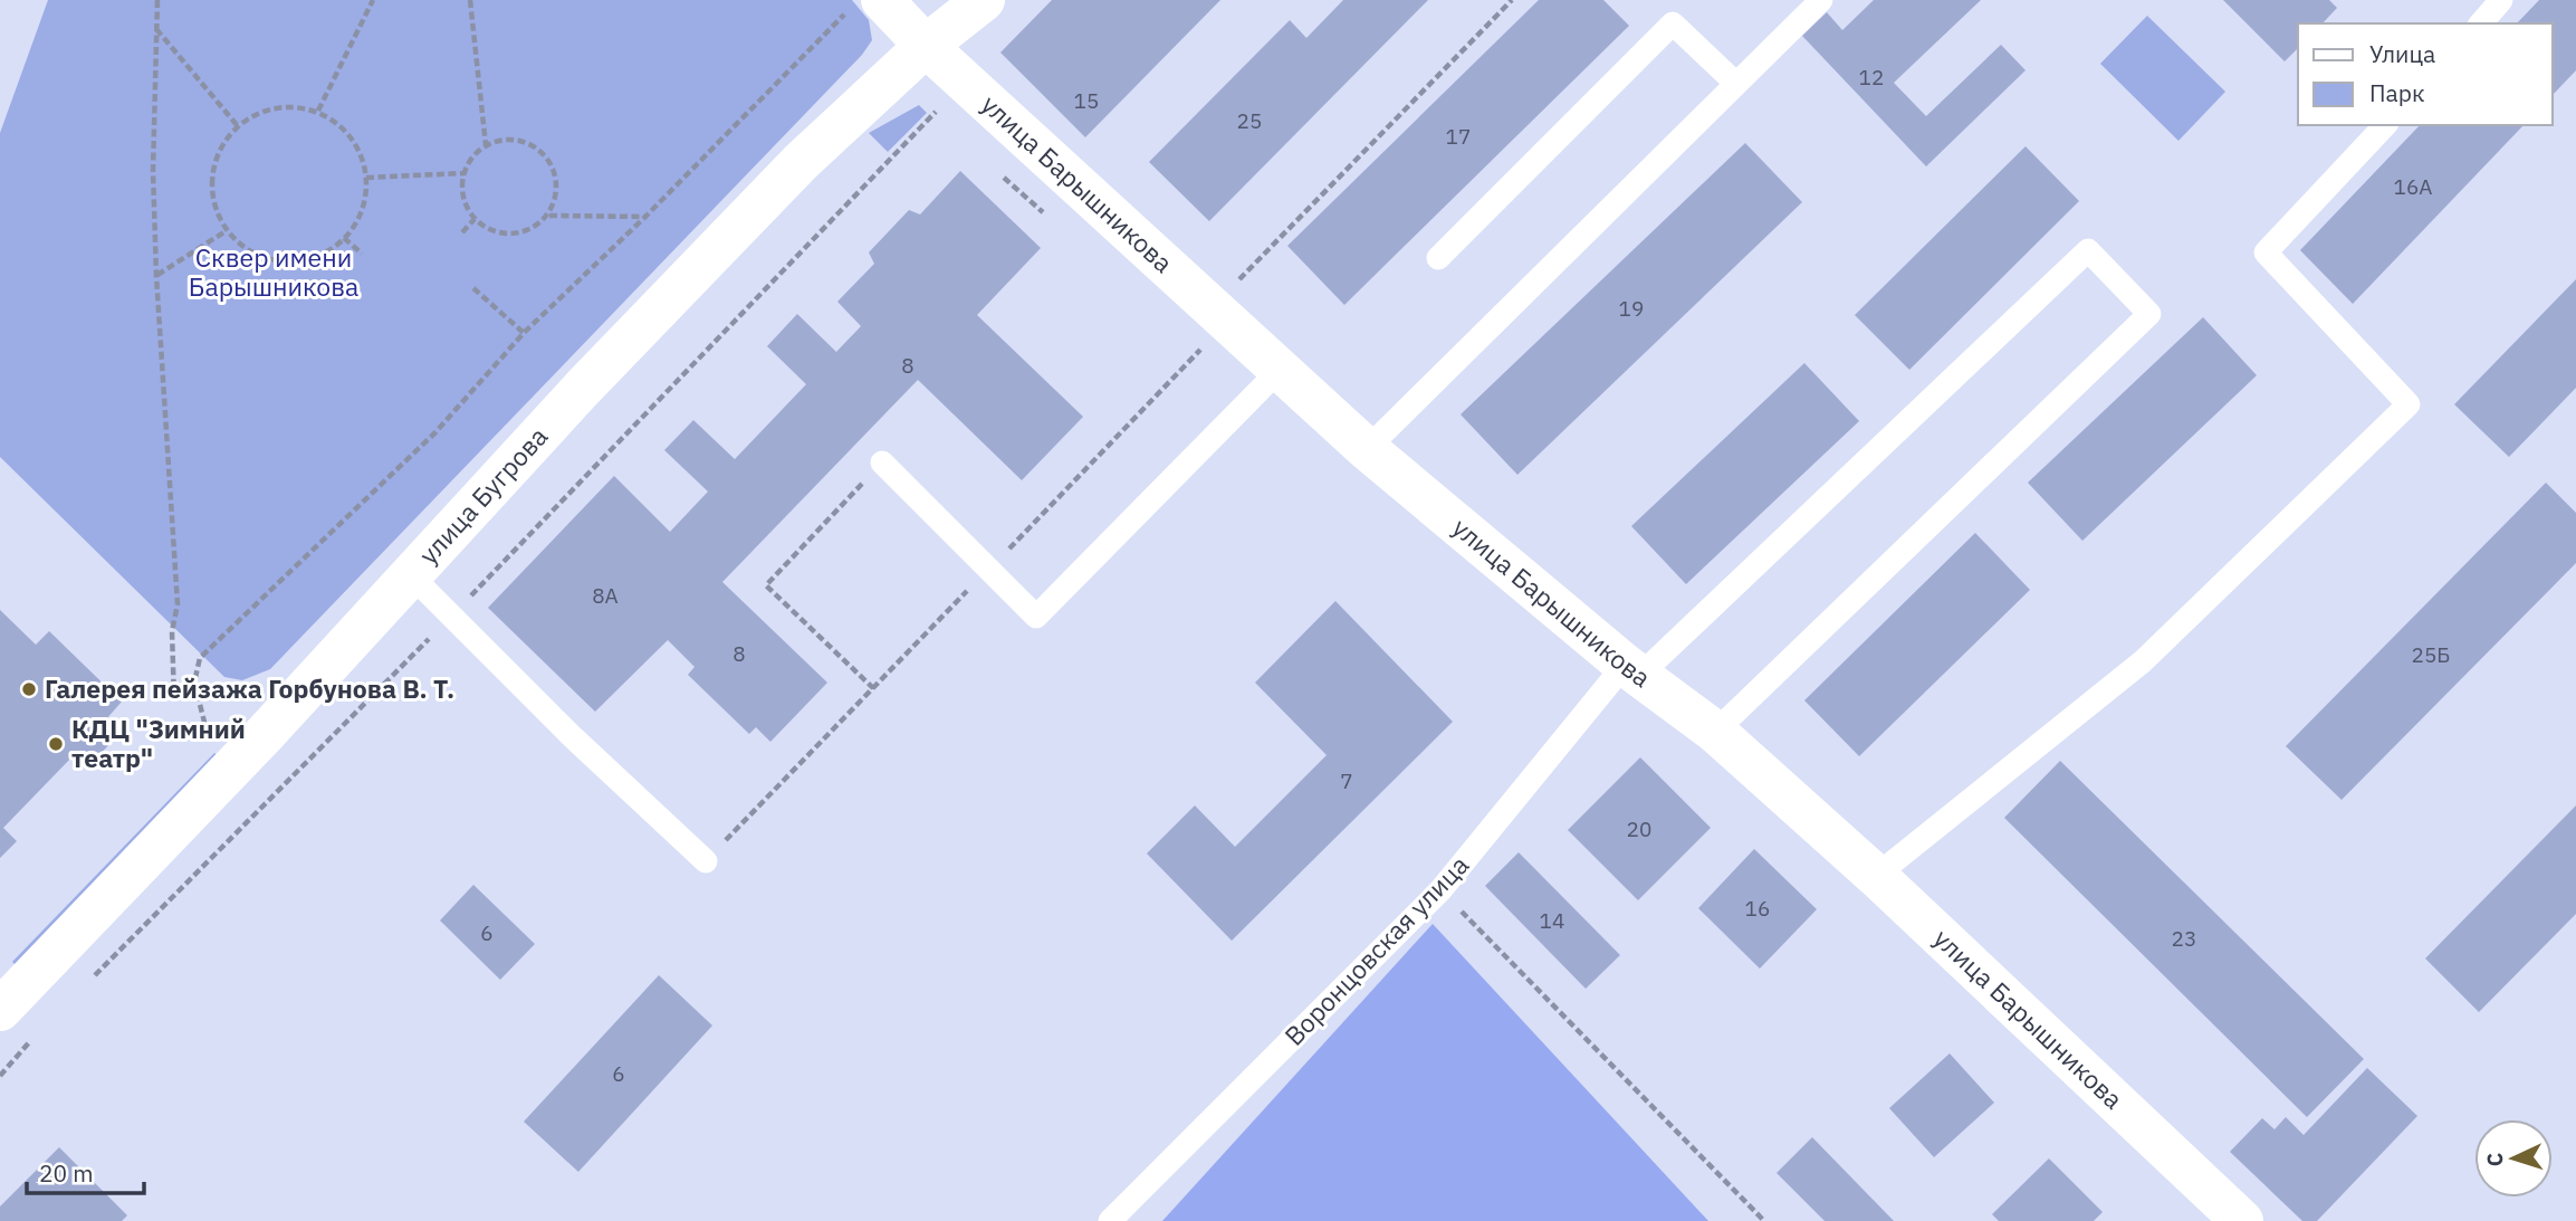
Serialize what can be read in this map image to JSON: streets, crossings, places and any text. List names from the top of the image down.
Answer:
{
  "streets": {
    "street": ["улица Барышникова", "улица Бугрова"],
    "lane": ["Воронцовская улица"]
  },
  "crossings": [
    ["улица Барышникова", "улица Бугрова"],
    ["улица Барышникова", "Воронцовская улица"]
  ],
  "parks": ["Сквер имени Барышникова"],
  "places": ["Галерея пейзажа Горбунова В. Т.", "КДЦ \"Зимний театр\""],
  "house_numbers": [
    "12",
    "15",
    "25",
    "17",
    "16А",
    "19",
    "8",
    "8А",
    "8",
    "25Б",
    "7",
    "20",
    "16",
    "14",
    "6",
    "23",
    "6"
  ],
  "legend": ["Улица", "Парк"],
  "scale_bar": "20 m",
  "north": "left"
}
